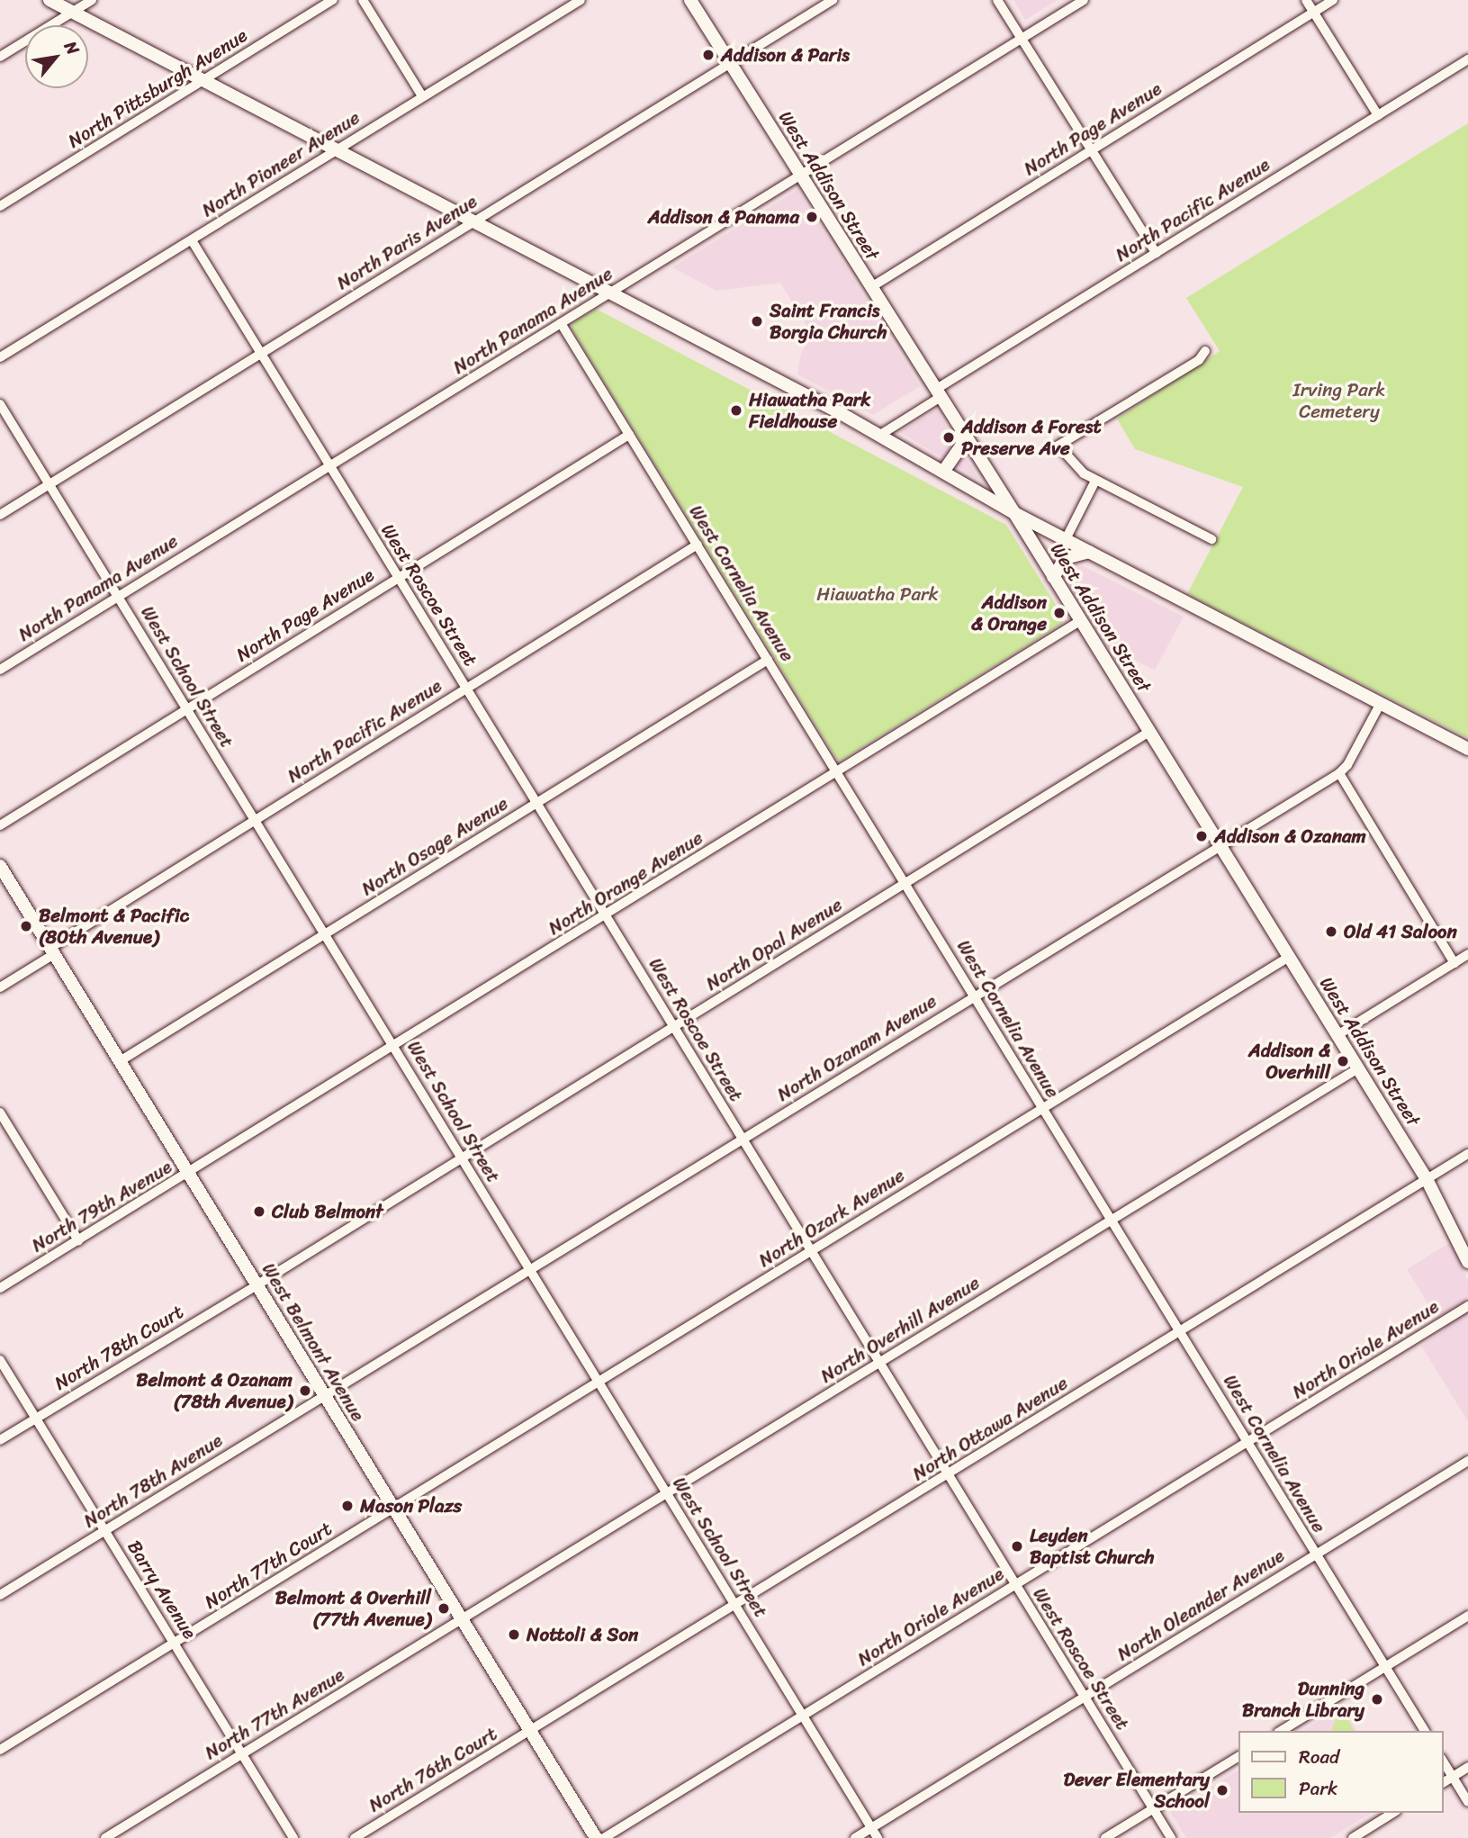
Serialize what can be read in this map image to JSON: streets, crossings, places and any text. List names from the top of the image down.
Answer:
{
  "streets": {
    "main road": ["West Addison Street", "West Belmont Avenue"],
    "street": [
      "North Pittsburgh Avenue",
      "North Page Avenue",
      "North Pioneer Avenue",
      "North Pacific Avenue",
      "North Paris Avenue",
      "North Panama Avenue",
      "West Cornelia Avenue",
      "West Roscoe Street",
      "West School Street",
      "North Osage Avenue",
      "North Orange Avenue",
      "North Opal Avenue",
      "North Ozanam Avenue",
      "North 79th Avenue",
      "North Ozark Avenue",
      "North Overhill Avenue",
      "North 78th Court",
      "North Oriole Avenue",
      "North Ottawa Avenue",
      "North 78th Avenue",
      "North 77th Court",
      "Barry Avenue",
      "North Oleander Avenue",
      "North 77th Avenue",
      "North 76th Court"
    ]
  },
  "crossings": [
    ["North Page Avenue", "West Addison Street"],
    ["North Page Avenue", "West Cornelia Avenue"],
    ["North Page Avenue", "West Roscoe Street"],
    ["North Page Avenue", "West School Street"],
    ["North Pioneer Avenue", "West Roscoe Street"],
    ["West Addison Street", "North Pacific Avenue"],
    ["West Addison Street", "North Paris Avenue"],
    ["West Addison Street", "North Panama Avenue"],
    ["West Addison Street", "North Orange Avenue"],
    ["West Addison Street", "North Opal Avenue"],
    ["West Addison Street", "North Ozanam Avenue"],
    ["West Addison Street", "North Ozark Avenue"],
    ["West Addison Street", "North Overhill Avenue"],
    ["West Addison Street", "North Ottawa Avenue"],
    ["North Pacific Avenue", "West Cornelia Avenue"],
    ["North Pacific Avenue", "West Roscoe Street"],
    ["North Pacific Avenue", "West School Street"],
    ["North Pacific Avenue", "West Belmont Avenue"],
    ["North Paris Avenue", "West Roscoe Street"],
    ["North Paris Avenue", "West School Street"],
    ["North Panama Avenue", "West Cornelia Avenue"],
    ["North Panama Avenue", "West Roscoe Street"],
    ["North Panama Avenue", "West School Street"],
    ["West Cornelia Avenue", "North Osage Avenue"],
    ["West Cornelia Avenue", "North Orange Avenue"],
    ["West Cornelia Avenue", "North Opal Avenue"],
    ["West Cornelia Avenue", "North Ozanam Avenue"],
    ["West Cornelia Avenue", "North Ozark Avenue"],
    ["West Cornelia Avenue", "North Overhill Avenue"],
    ["West Cornelia Avenue", "North Oriole Avenue"],
    ["West Cornelia Avenue", "North Ottawa Avenue"],
    ["West Cornelia Avenue", "North Oleander Avenue"],
    ["West Roscoe Street", "North Osage Avenue"],
    ["West Roscoe Street", "North Orange Avenue"],
    ["West Roscoe Street", "North Opal Avenue"],
    ["West Roscoe Street", "North Ozanam Avenue"],
    ["West Roscoe Street", "North Ozark Avenue"],
    ["West Roscoe Street", "North Overhill Avenue"],
    ["West Roscoe Street", "North Oriole Avenue"],
    ["West Roscoe Street", "North Ottawa Avenue"],
    ["West Roscoe Street", "North Oleander Avenue"],
    ["West School Street", "North Osage Avenue"],
    ["West School Street", "North Orange Avenue"],
    ["West School Street", "North Opal Avenue"],
    ["West School Street", "North Ozanam Avenue"],
    ["West School Street", "North Ozark Avenue"],
    ["West School Street", "North Overhill Avenue"],
    ["West School Street", "North Oriole Avenue"],
    ["West School Street", "North Ottawa Avenue"],
    ["West School Street", "North Oleander Avenue"],
    ["North Osage Avenue", "West Belmont Avenue"],
    ["North Orange Avenue", "North 79th Avenue"],
    ["North Orange Avenue", "West Belmont Avenue"],
    ["North Opal Avenue", "West Belmont Avenue"],
    ["North Opal Avenue", "North 78th Court"],
    ["North Ozanam Avenue", "West Belmont Avenue"],
    ["North Ozanam Avenue", "North 78th Avenue"],
    ["North 79th Avenue", "West Belmont Avenue"],
    ["North Ozark Avenue", "West Belmont Avenue"],
    ["North Ozark Avenue", "North 77th Court"],
    ["North Overhill Avenue", "West Belmont Avenue"],
    ["North Overhill Avenue", "North 77th Avenue"],
    ["West Belmont Avenue", "North 78th Court"],
    ["West Belmont Avenue", "North Ottawa Avenue"],
    ["West Belmont Avenue", "North 78th Avenue"],
    ["West Belmont Avenue", "North 77th Court"],
    ["West Belmont Avenue", "North 77th Avenue"],
    ["West Belmont Avenue", "North 76th Court"],
    ["North 78th Court", "Barry Avenue"],
    ["North Ottawa Avenue", "North 76th Court"],
    ["North 78th Avenue", "Barry Avenue"],
    ["North 77th Court", "Barry Avenue"],
    ["Barry Avenue", "North 77th Avenue"]
  ],
  "parks": ["Irving Park Cemetery", "Hiawatha Park"],
  "places": [
    "Addison & Paris",
    "Addison & Panama",
    "Saint Francis Borgia Church",
    "Hiawatha Park Fieldhouse",
    "Addison & Forest Preserve Ave",
    "Addison & Orange",
    "Addison & Ozanam",
    "Belmont & Pacific (80th Avenue)",
    "Old 41 Saloon",
    "Addison & Overhill",
    "Club Belmont",
    "Belmont & Ozanam (78th Avenue)",
    "Mason Plazs",
    "Leyden Baptist Church",
    "Belmont & Overhill (77th Avenue)",
    "Nottoli & Son",
    "Dunning Branch Library",
    "Dever Elementary School"
  ],
  "legend": ["Road", "Park"],
  "north": "top right"
}
